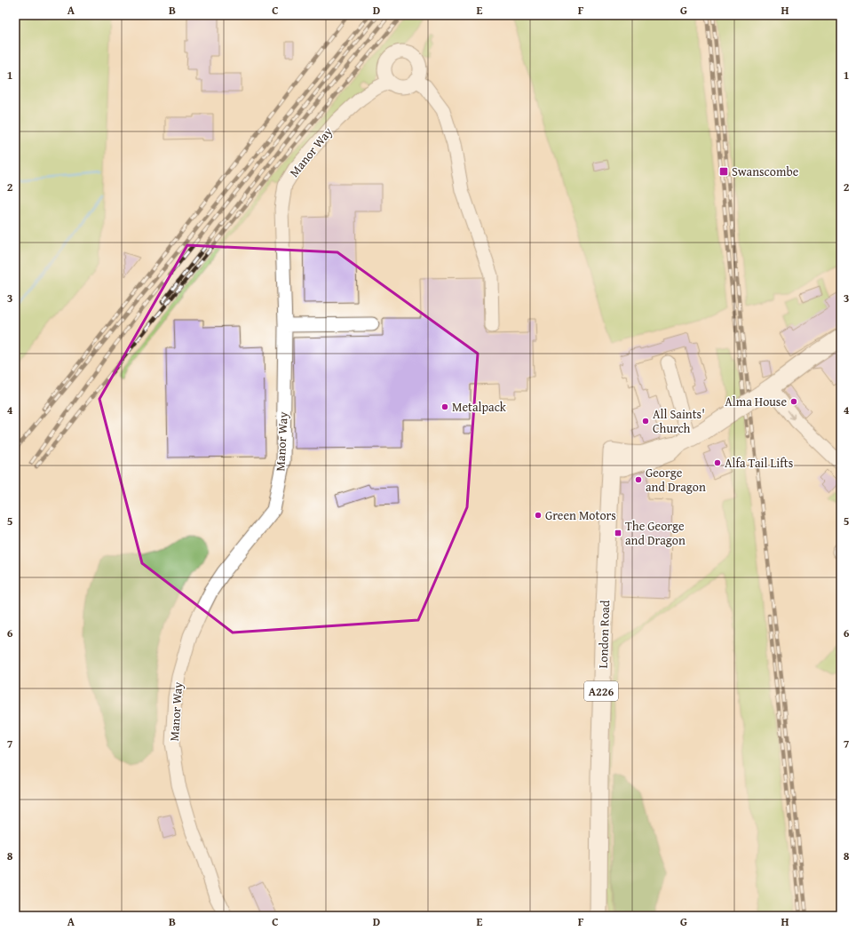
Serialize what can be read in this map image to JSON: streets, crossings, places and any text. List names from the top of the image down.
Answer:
{
  "streets": {
    "main road": ["London Road", "A226"],
    "street": ["Manor Way"]
  },
  "places": {
    "transit": ["Swanscombe", "The George and Dragon"],
    "other": [
      "Alma House",
      "Metalpack",
      "All Saints' Church",
      "Alfa Tail Lifts",
      "George and Dragon",
      "Green Motors"
    ]
  },
  "grid": {
    "columns": [
      "A",
      "B",
      "C",
      "D",
      "E",
      "F",
      "G",
      "H"
    ],
    "rows": [
      "1",
      "2",
      "3",
      "4",
      "5",
      "6",
      "7",
      "8"
    ]
  }
}
